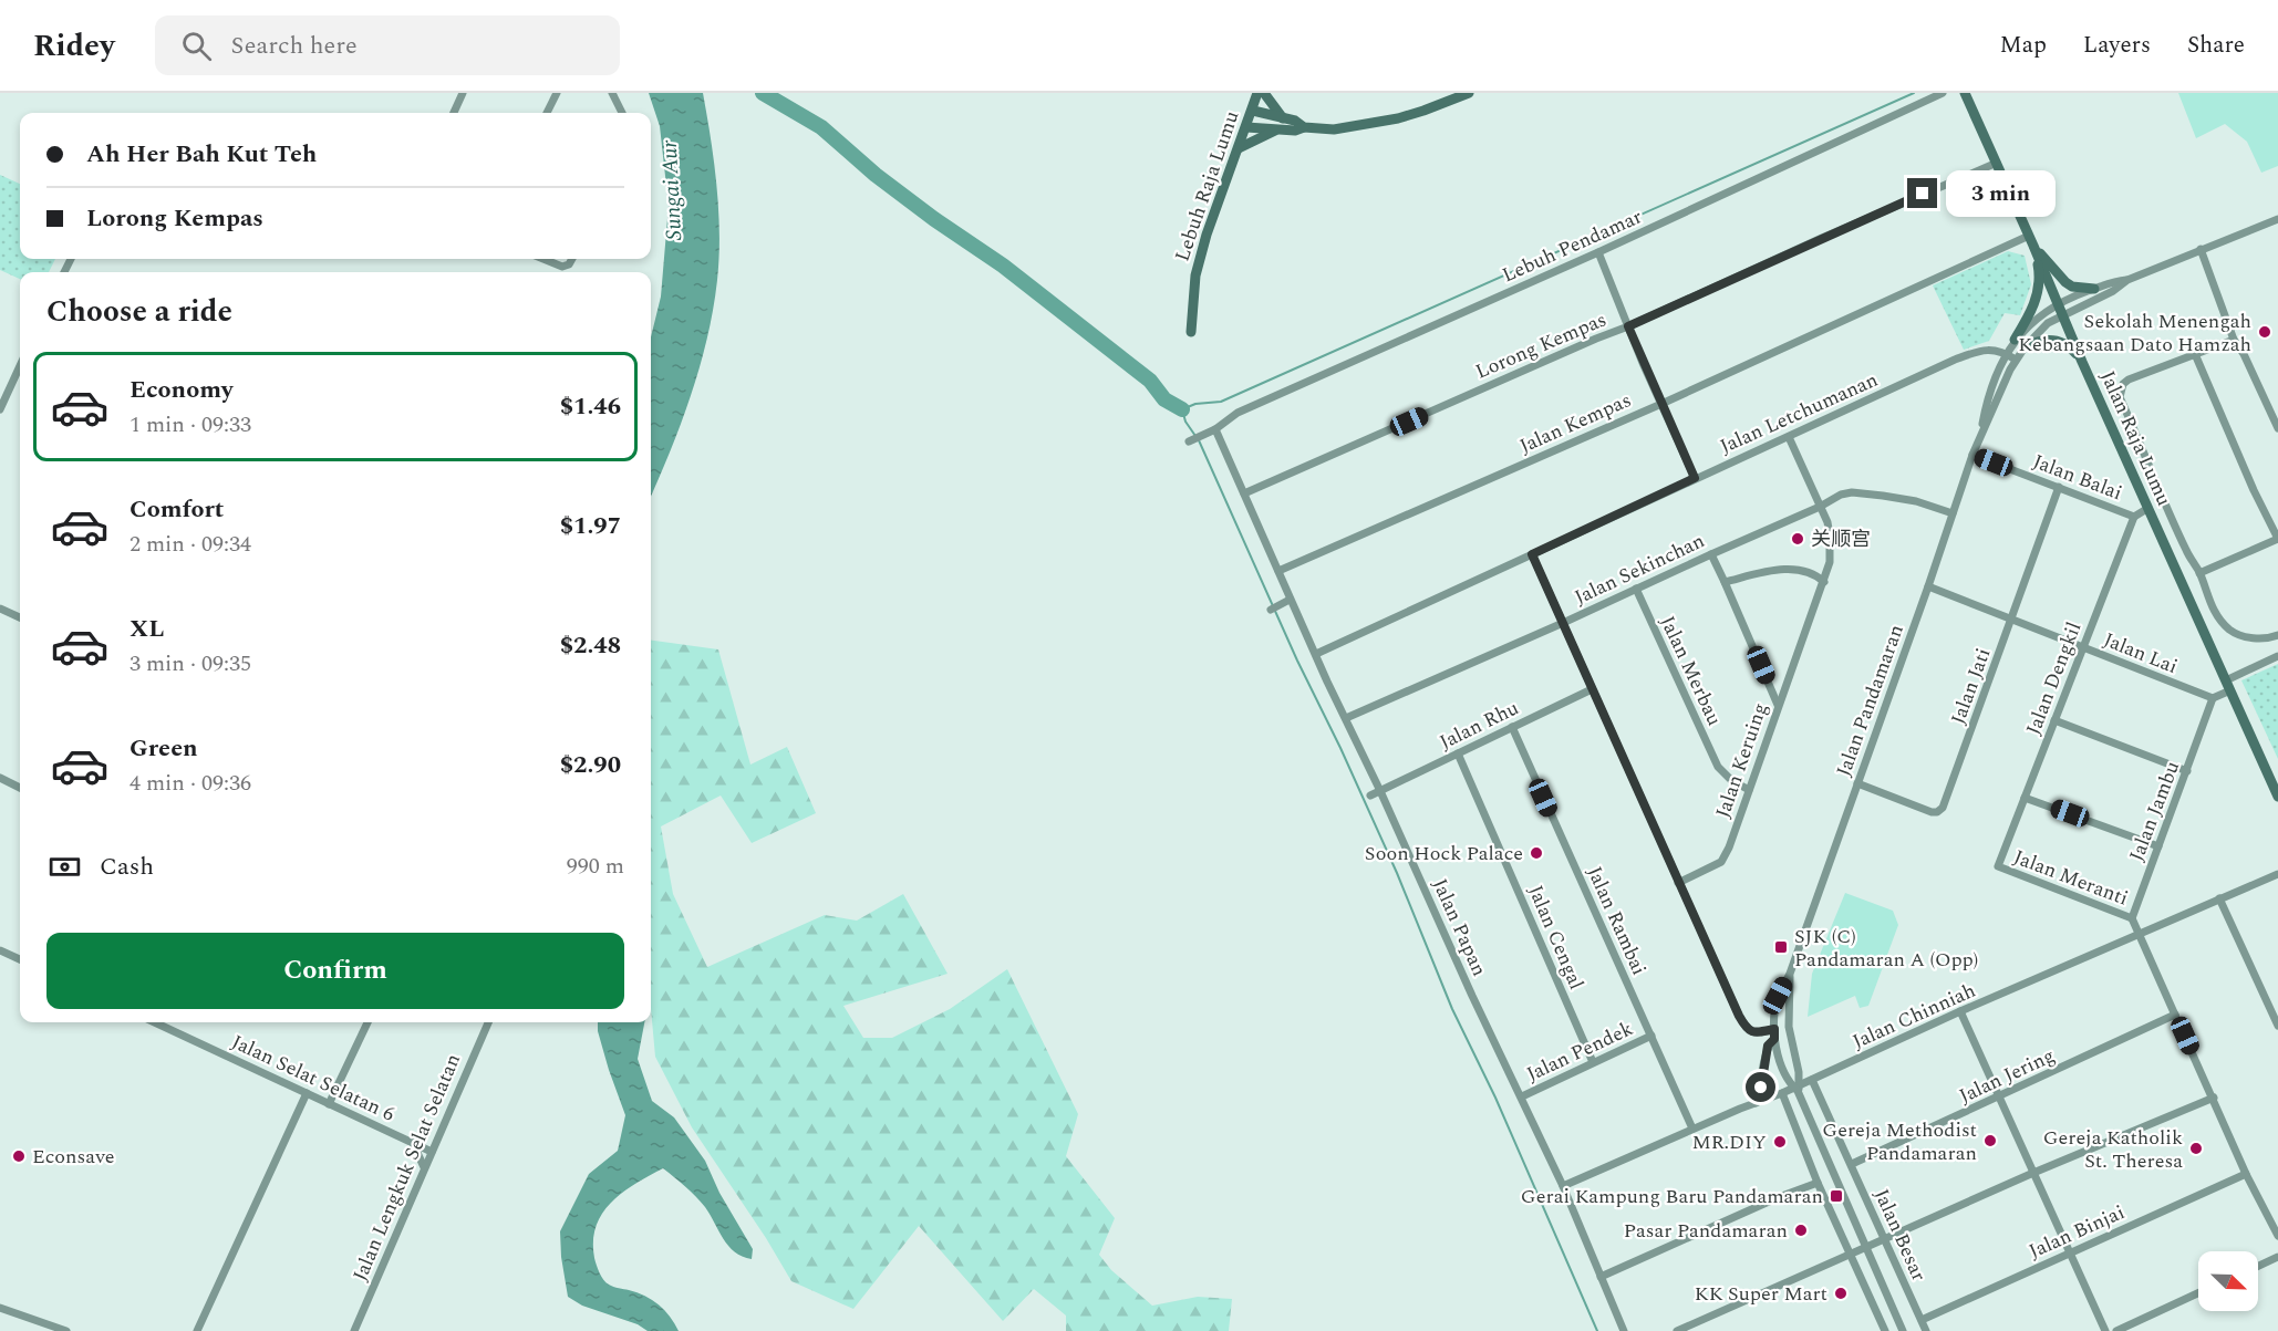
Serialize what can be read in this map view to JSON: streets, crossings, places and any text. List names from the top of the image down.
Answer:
{
  "streets": {
    "street": [
      "Lebuh Raja Lumu",
      "Lebuh Pendamar",
      "Lorong Kempas",
      "Jalan Letchumanan",
      "Jalan Kempas",
      "Jalan Raja Lumu",
      "Jalan Balai",
      "Jalan Sekinchan",
      "Jalan Lai",
      "Jalan Merbau",
      "Jalan Dengkil",
      "Jalan Jati",
      "Jalan Pandamaran",
      "Jalan Rhu",
      "Jalan Keruing",
      "Jalan Jambu",
      "Jalan Meranti",
      "Jalan Rambai",
      "Jalan Papan",
      "Jalan Cengal",
      "Jalan Chinniah",
      "Jalan Pendek",
      "Jalan Jering",
      "Jalan Selat Selatan 6",
      "Jalan Lengkuk Selat Selatan",
      "Jalan Binjai",
      "Jalan Besar"
    ]
  },
  "crossings": [
    ["Lebuh Pendamar", "Jalan Papan"],
    ["Lorong Kempas", "Jalan Raja Lumu"],
    ["Lorong Kempas", "Jalan Papan"],
    ["Jalan Letchumanan", "Jalan Keruing"],
    ["Jalan Letchumanan", "Jalan Papan"],
    ["Jalan Kempas", "Jalan Raja Lumu"],
    ["Jalan Kempas", "Jalan Papan"],
    ["Jalan Raja Lumu", "Jalan Pandamaran"],
    ["Jalan Balai", "Jalan Dengkil"],
    ["Jalan Balai", "Jalan Jati"],
    ["Jalan Balai", "Jalan Pandamaran"],
    ["Jalan Sekinchan", "Jalan Merbau"],
    ["Jalan Sekinchan", "Jalan Pandamaran"],
    ["Jalan Sekinchan", "Jalan Keruing"],
    ["Jalan Sekinchan", "Jalan Papan"],
    ["Jalan Lai", "Jalan Dengkil"],
    ["Jalan Lai", "Jalan Jati"],
    ["Jalan Lai", "Jalan Pandamaran"],
    ["Jalan Lai", "Jalan Jambu"],
    ["Jalan Merbau", "Jalan Keruing"],
    ["Jalan Dengkil", "Jalan Meranti"],
    ["Jalan Jati", "Jalan Pandamaran"],
    ["Jalan Pandamaran", "Jalan Chinniah"],
    ["Jalan Rhu", "Jalan Rambai"],
    ["Jalan Rhu", "Jalan Papan"],
    ["Jalan Rhu", "Jalan Cengal"],
    ["Jalan Jambu", "Jalan Meranti"],
    ["Jalan Rambai", "Jalan Chinniah"],
    ["Jalan Rambai", "Jalan Pendek"],
    ["Jalan Papan", "Jalan Chinniah"],
    ["Jalan Papan", "Jalan Pendek"],
    ["Jalan Cengal", "Jalan Pendek"],
    ["Jalan Chinniah", "Jalan Besar"],
    ["Jalan Jering", "Jalan Besar"],
    ["Jalan Selat Selatan 6", "Jalan Lengkuk Selat Selatan"],
    ["Jalan Binjai", "Jalan Besar"]
  ],
  "water": ["Sungai Aur"],
  "places": {
    "other": [
      "Sekolah Menengah Kebangsaan Dato Hamzah",
      "关顺宫",
      "Soon Hock Palace",
      "Gereja Methodist Pandamaran",
      "MR.DIY",
      "Gereja Katholik St. Theresa",
      "Econsave",
      "Pasar Pandamaran",
      "KK Super Mart"
    ],
    "transit": ["SJK (C) Pandamaran A (Opp)", "Gerai Kampung Baru Pandamaran"]
  },
  "north": "bottom right",
  "page": {
    "header": "Ridey",
    "search": "Search here",
    "nav": ["Map", "Layers", "Share"],
    "banner": ["Ah Her Bah Kut Teh", "Lorong Kempas"],
    "bubble": "3 min",
    "heading": "Choose a ride",
    "list": [
      {
        "name": "Economy",
        "note": "1 min · 09:33",
        "value": "$1.46"
      },
      {
        "name": "Comfort",
        "note": "2 min · 09:34",
        "value": "$1.97"
      },
      {
        "name": "XL",
        "note": "3 min · 09:35",
        "value": "$2.48"
      },
      {
        "name": "Green",
        "note": "4 min · 09:36",
        "value": "$2.90"
      }
    ],
    "pay": ["Cash", "990 m"],
    "buttons": "Confirm"
  }
}
